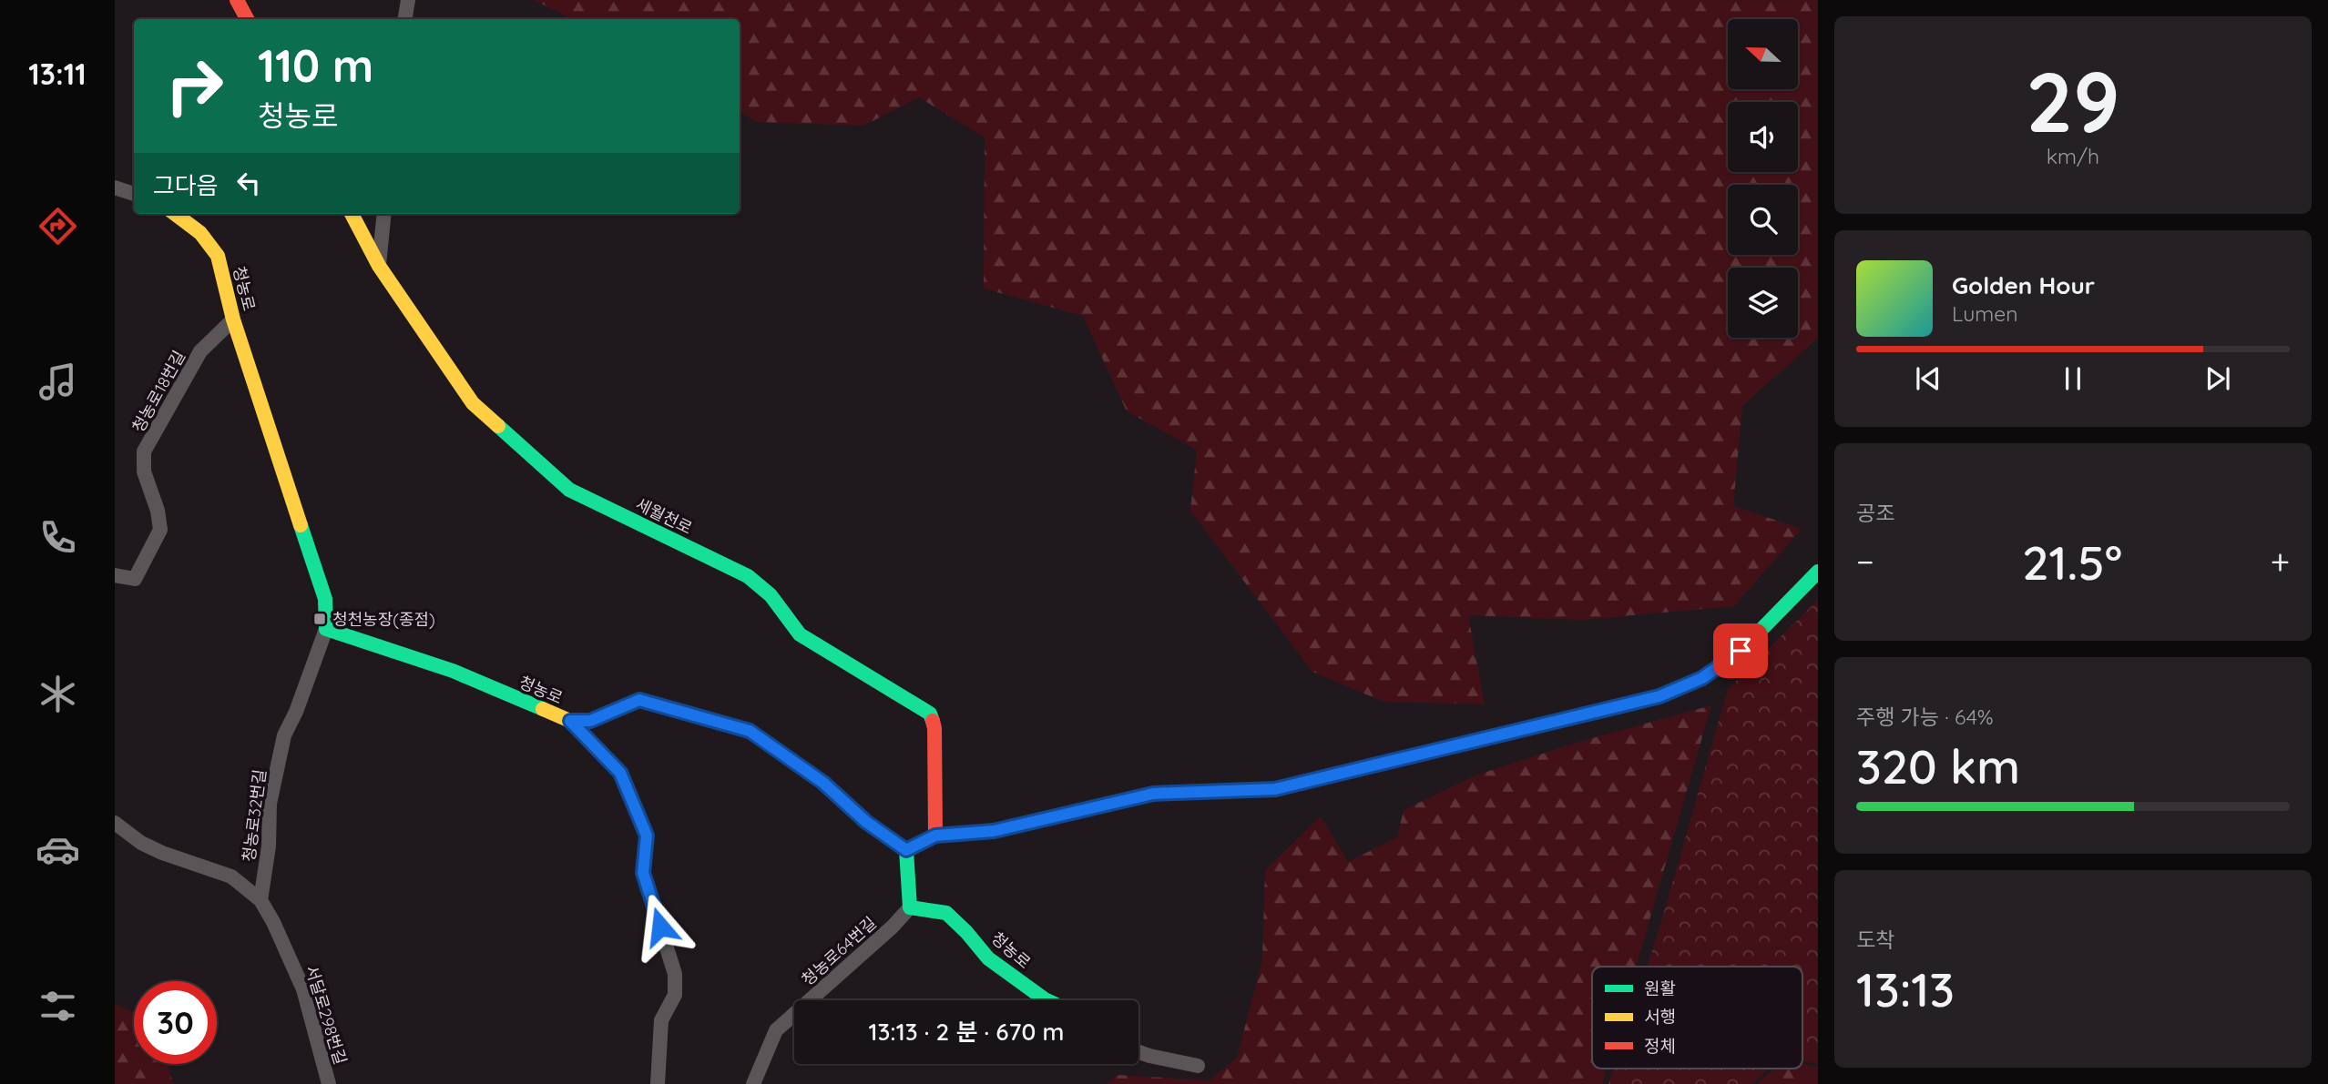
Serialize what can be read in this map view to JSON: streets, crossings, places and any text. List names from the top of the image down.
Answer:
{
  "streets": {
    "street": [
      "청농로",
      "청농로18번길",
      "세월천로",
      "청농로32번길",
      "청농로64번길",
      "서달로298번길"
    ]
  },
  "crossings": [
    ["청농로", "청농로18번길"],
    ["청농로", "청농로32번길"],
    ["청농로", "청농로64번길"],
    ["청농로32번길", "서달로298번길"]
  ],
  "places": {
    "transit": ["청천농장(종점)"]
  },
  "legend": ["원활", "서행", "정체"],
  "north": "left",
  "page": {
    "tabs": "13:11",
    "tile": [
      ["29", "km/h"],
      "공조",
      ["주행 가능 · 64%", "320 km"],
      ["도착", "13:13"]
    ],
    "turn": ["110 m", "청농로"],
    "then": "그다음",
    "song": ["Golden Hour", "Lumen"],
    "heat": ["−", "21.5°", "+"],
    "limit": "30",
    "trip": "13:13 · 2 분 · 670 m"
  }
}
